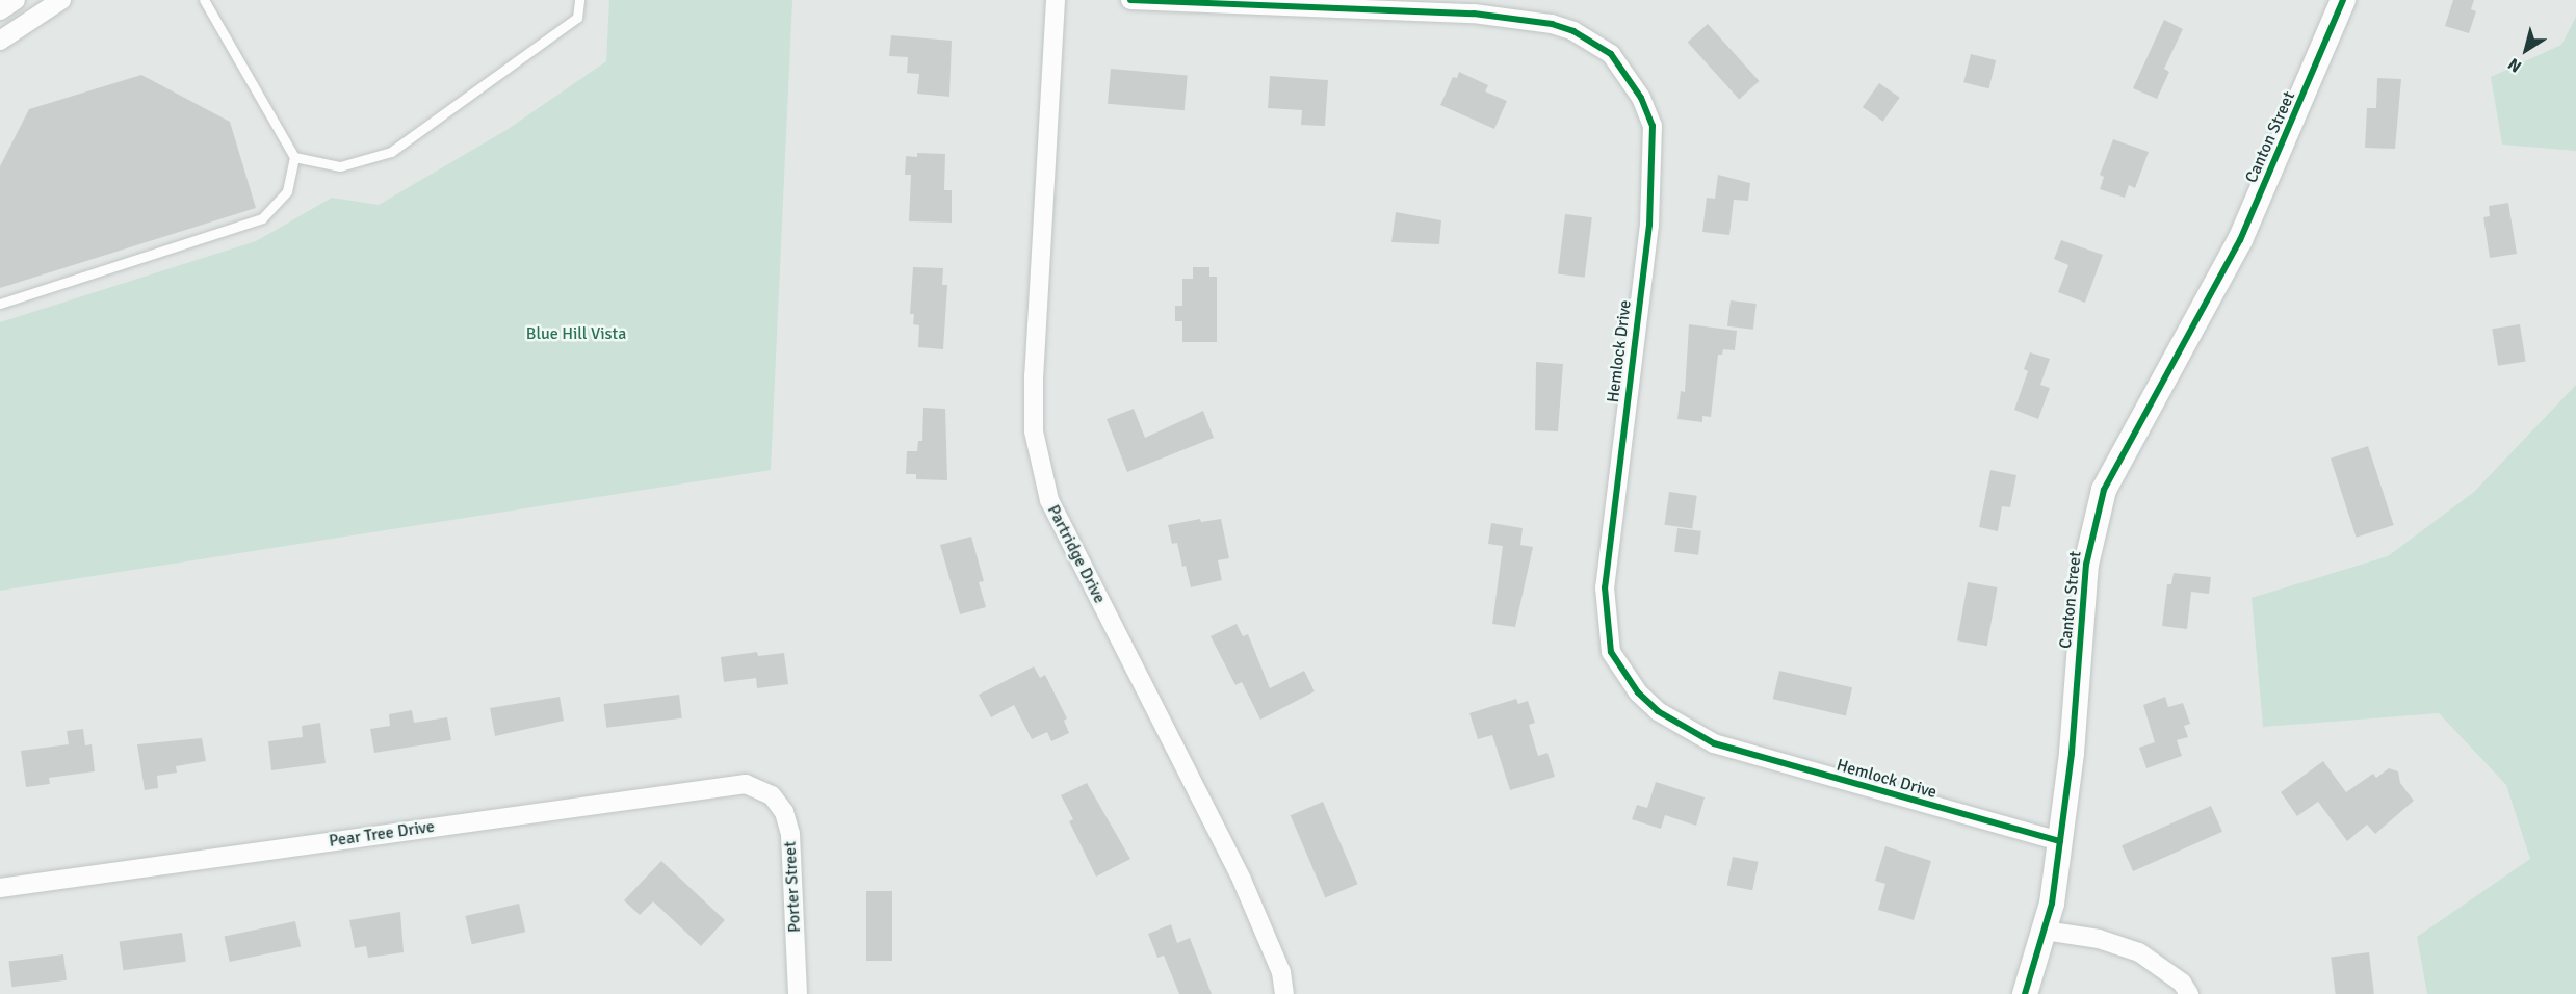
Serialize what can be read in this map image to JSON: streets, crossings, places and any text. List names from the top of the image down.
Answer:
{
  "streets": {
    "main road": ["Canton Street"],
    "street": [
      "Hemlock Drive",
      "Partridge Drive",
      "Pear Tree Drive",
      "Porter Street"
    ]
  },
  "crossings": [
    ["Canton Street", "Hemlock Drive"],
    ["Pear Tree Drive", "Porter Street"]
  ],
  "parks": ["Blue Hill Vista"],
  "north": "bottom left"
}
